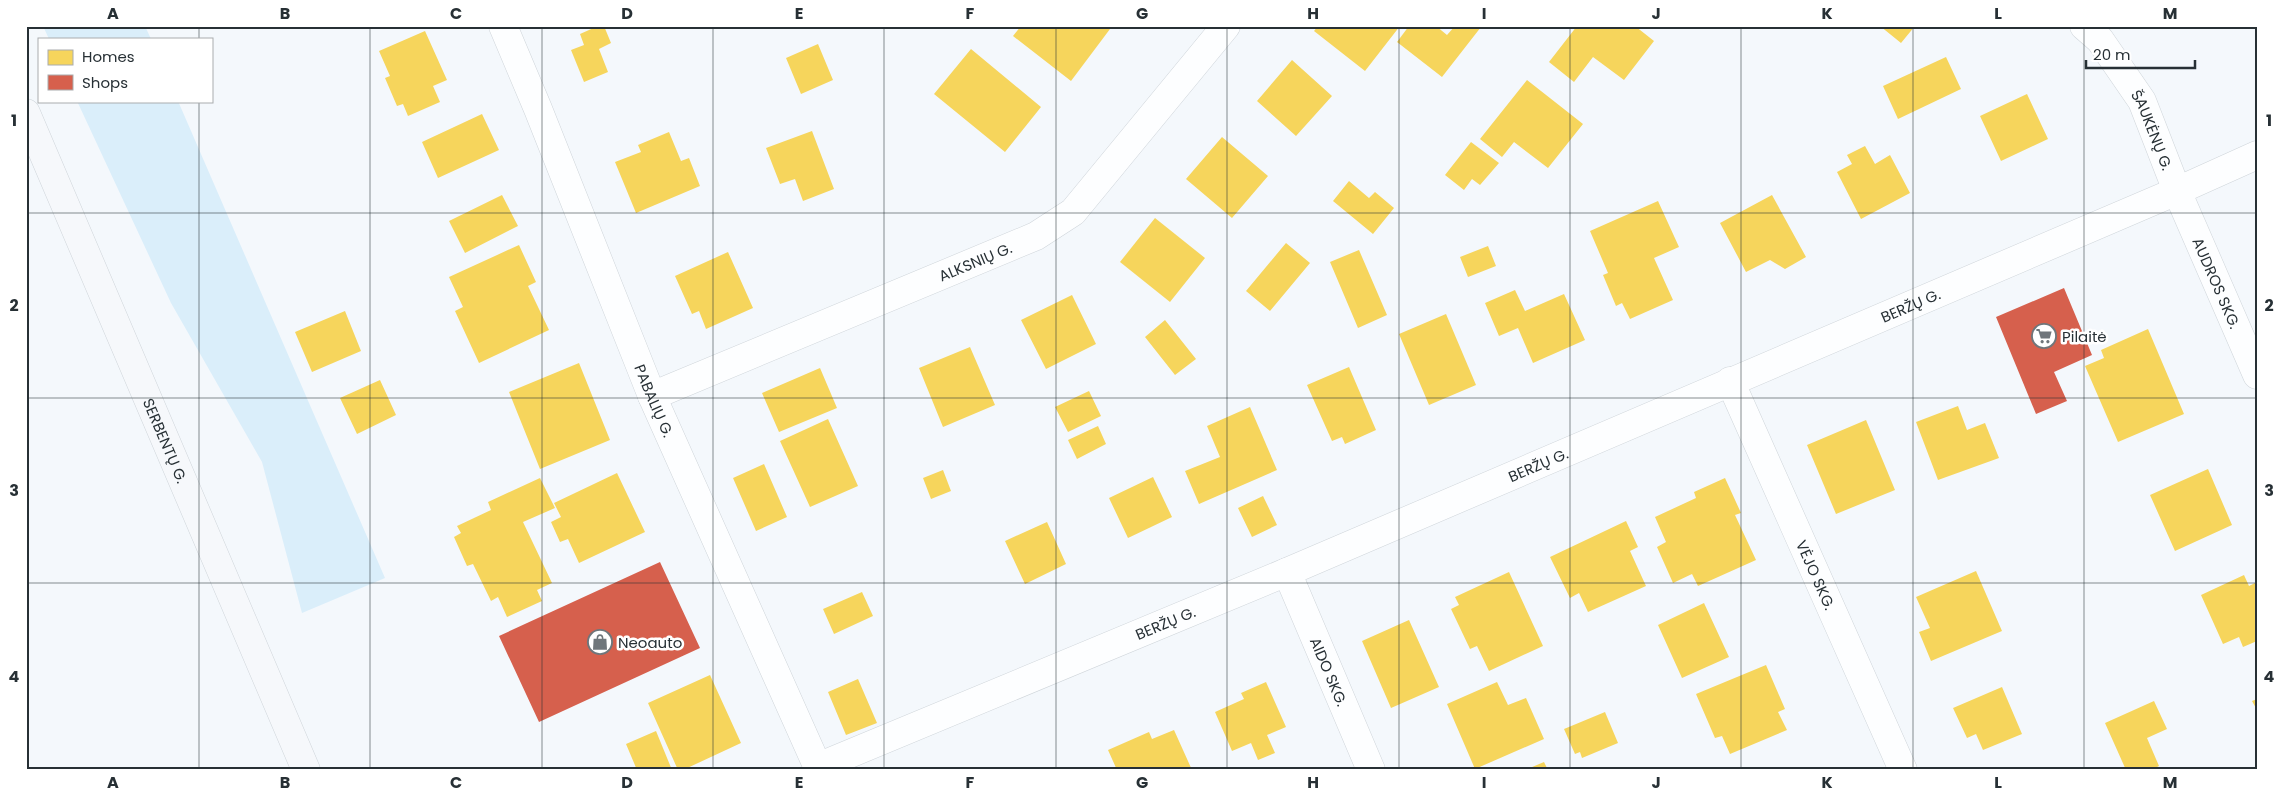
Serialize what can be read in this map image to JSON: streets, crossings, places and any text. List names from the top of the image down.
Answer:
{
  "streets": {
    "main road": ["SERBENTŲ G."],
    "street": [
      "ŠAUKĖNŲ G.",
      "ALKSNIŲ G.",
      "AUDROS SKG.",
      "BERŽŲ G.",
      "PABALIŲ G.",
      "VĖJO SKG.",
      "AIDO SKG."
    ]
  },
  "crossings": [
    ["ŠAUKĖNŲ G.", "AUDROS SKG."],
    ["ŠAUKĖNŲ G.", "BERŽŲ G."],
    ["ALKSNIŲ G.", "PABALIŲ G."],
    ["AUDROS SKG.", "BERŽŲ G."],
    ["BERŽŲ G.", "PABALIŲ G."],
    ["BERŽŲ G.", "VĖJO SKG."],
    ["BERŽŲ G.", "AIDO SKG."]
  ],
  "places": {
    "supermarket": ["Pilaitė"],
    "shop": ["Neoauto"]
  },
  "legend": ["Homes", "Shops"],
  "scale_bar": "20 m",
  "grid": {
    "columns": [
      "A",
      "B",
      "C",
      "D",
      "E",
      "F",
      "G",
      "H",
      "I",
      "J",
      "K",
      "L",
      "M"
    ],
    "rows": [
      "1",
      "2",
      "3",
      "4"
    ]
  }
}
